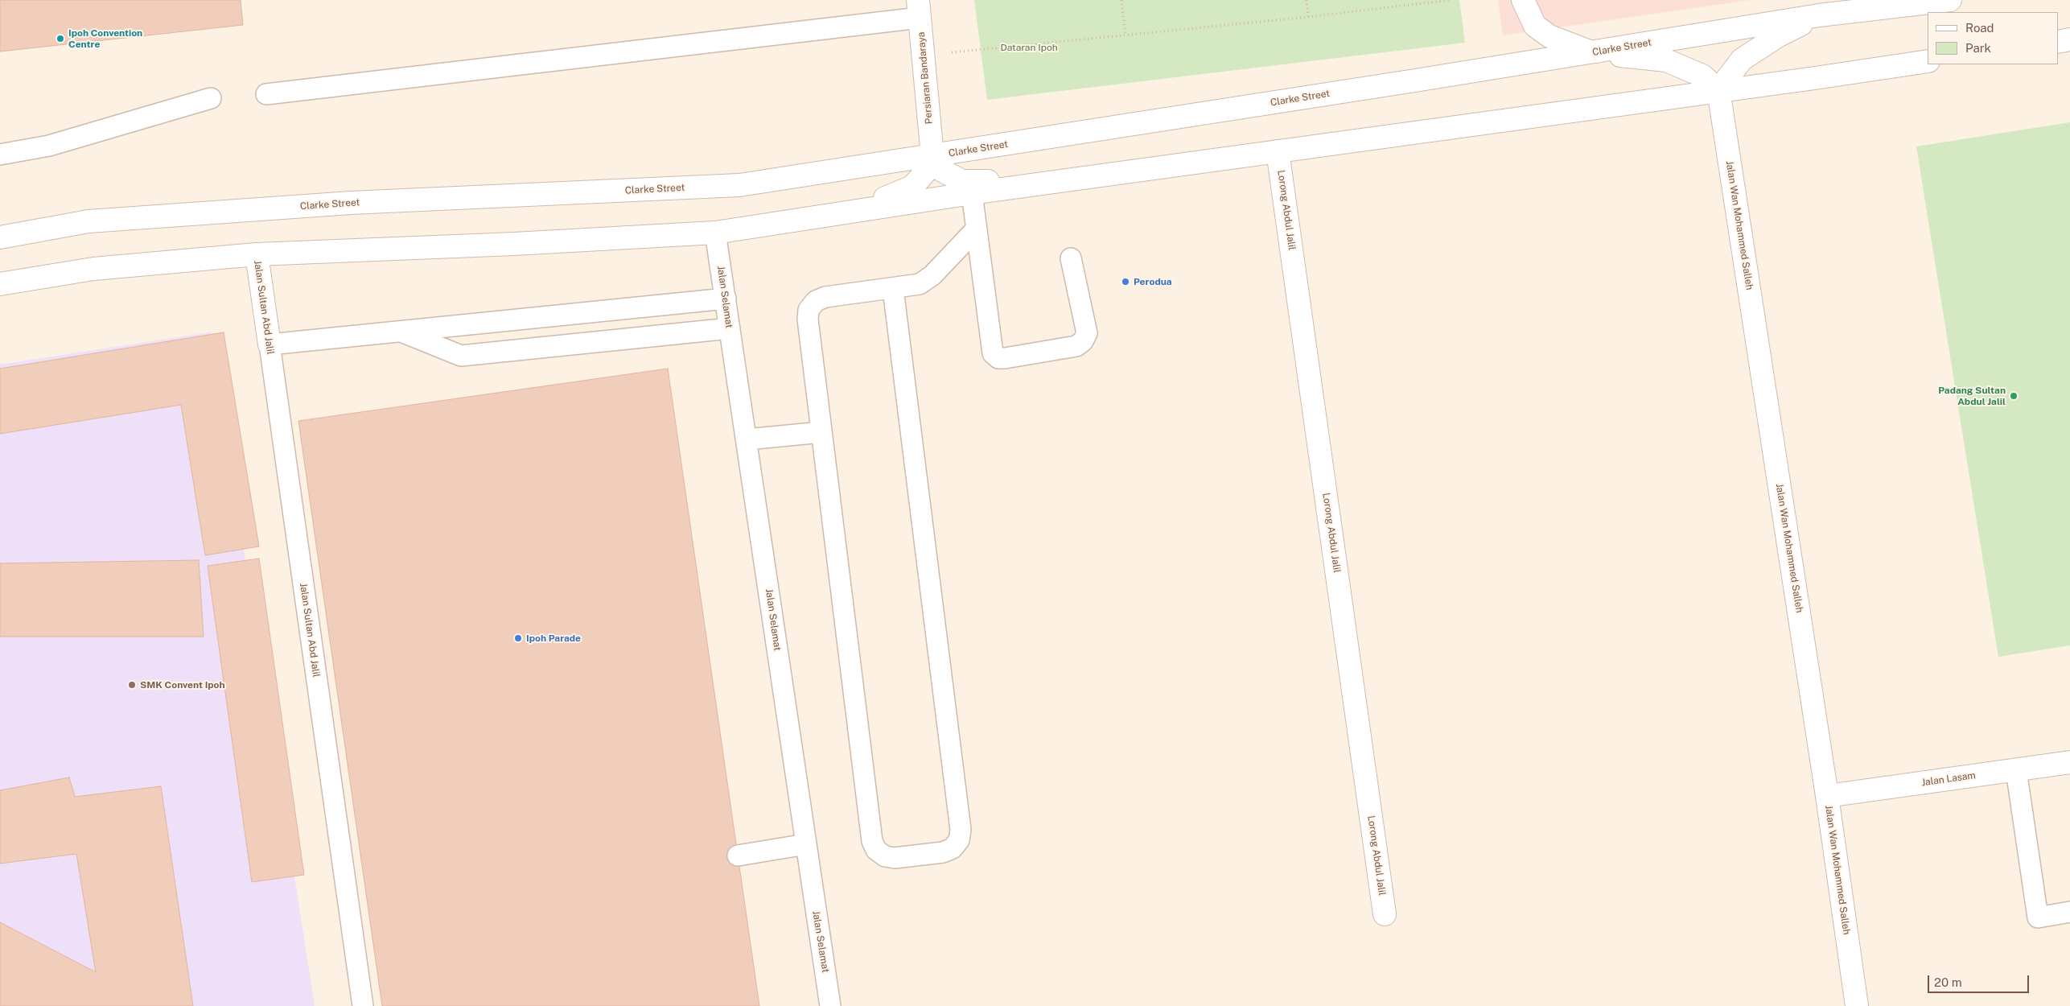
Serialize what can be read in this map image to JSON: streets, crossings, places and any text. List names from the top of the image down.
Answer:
{
  "streets": {
    "street": [
      "Clarke Street",
      "Persiaran Bandaraya",
      "Lorong Abdul Jalil",
      "Jalan Wan Mohammed Salleh",
      "Jalan Sultan Abd Jalil",
      "Jalan Lasam"
    ],
    "lane": ["Jalan Selamat"]
  },
  "crossings": [
    ["Clarke Street", "Persiaran Bandaraya"],
    ["Jalan Wan Mohammed Salleh", "Jalan Lasam"]
  ],
  "parks": ["Dataran Ipoh"],
  "places": [
    "Ipoh Convention Centre",
    "Perodua",
    "Padang Sultan Abdul Jalil",
    "Ipoh Parade",
    "SMK Convent Ipoh"
  ],
  "legend": ["Road", "Park"],
  "scale_bar": "20 m"
}
